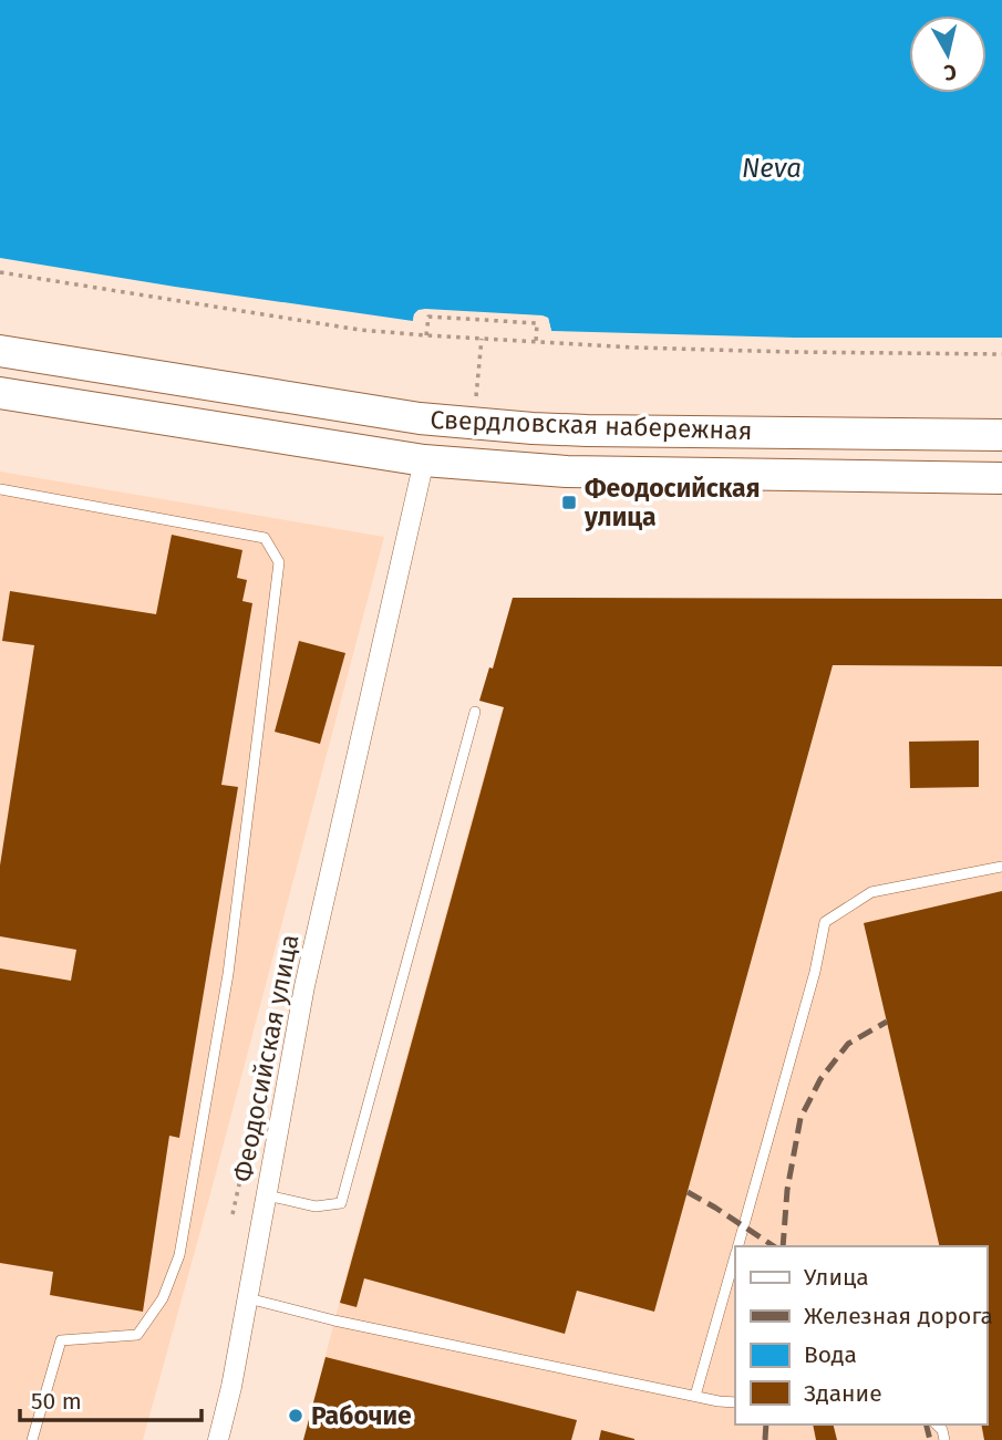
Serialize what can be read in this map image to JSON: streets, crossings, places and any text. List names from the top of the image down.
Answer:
{
  "streets": {
    "main road": ["Свердловская набережная"],
    "street": ["Феодосийская улица"]
  },
  "crossings": [
    ["Свердловская набережная", "Феодосийская улица"]
  ],
  "water": ["Neva"],
  "places": {
    "transit": ["Феодосийская улица"],
    "other": ["Рабочие"]
  },
  "legend": [
    "Улица",
    "Железная дорога",
    "Вода",
    "Здание"
  ],
  "scale_bar": "50 m",
  "north": "bottom"
}
